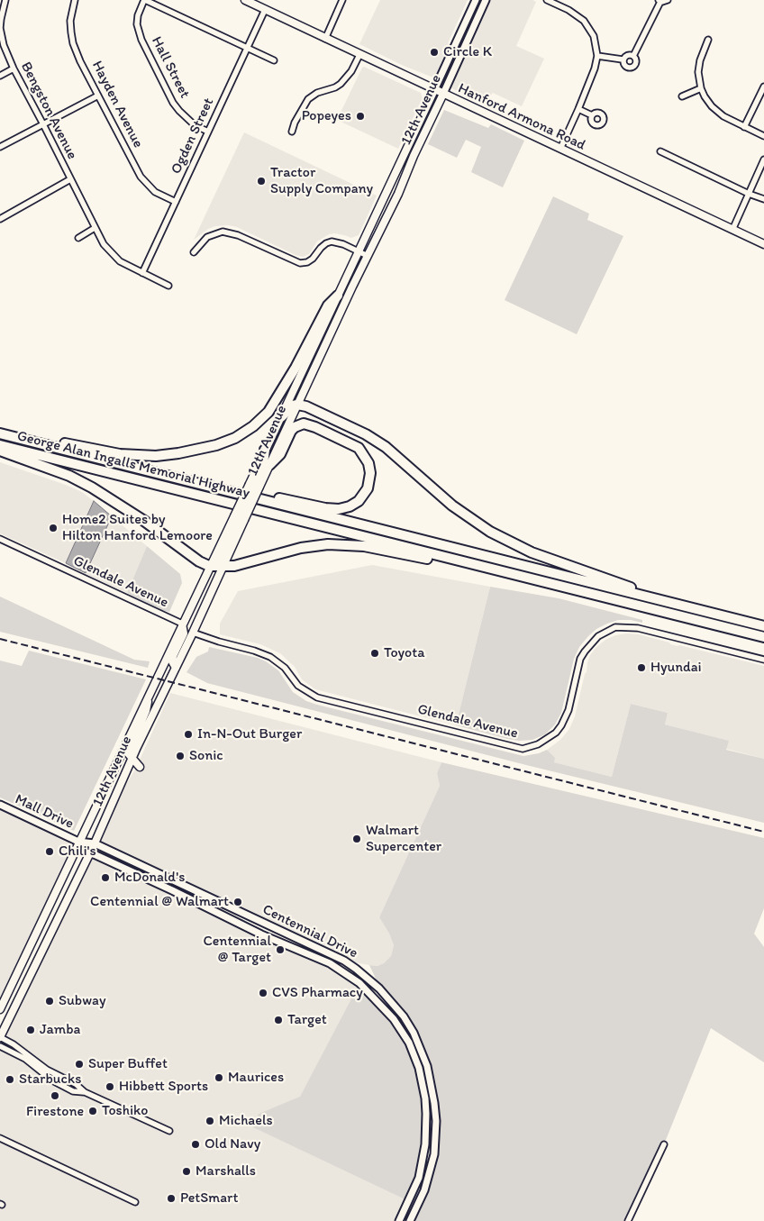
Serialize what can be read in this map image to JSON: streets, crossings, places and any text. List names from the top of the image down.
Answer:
{
  "streets": {
    "highway": ["George Alan Ingalls Memorial Highway"],
    "main road": ["12th Avenue", "Hanford Armona Road"],
    "street": [
      "Hall Street",
      "Hayden Avenue",
      "Bengston Avenue",
      "Ogden Street",
      "Glendale Avenue",
      "Mall Drive",
      "Centennial Drive"
    ]
  },
  "crossings": [
    ["Hall Street", "Ogden Street"],
    ["Hayden Avenue", "Ogden Street"],
    ["12th Avenue", "Hanford Armona Road"],
    ["12th Avenue", "Glendale Avenue"],
    ["12th Avenue", "Mall Drive"],
    ["12th Avenue", "Centennial Drive"],
    ["Bengston Avenue", "Ogden Street"],
    ["Hanford Armona Road", "Ogden Street"],
    ["Mall Drive", "Centennial Drive"]
  ],
  "places": [
    "Circle K",
    "Popeyes",
    "Tractor Supply Company",
    "Home2 Suites by Hilton Hanford Lemoore",
    "Toyota",
    "Hyundai",
    "In-N-Out Burger",
    "Sonic",
    "Walmart Supercenter",
    "Chili's",
    "McDonald's",
    "Centennial @ Walmart",
    "Centennial @ Target",
    "CVS Pharmacy",
    "Subway",
    "Target",
    "Jamba",
    "Super Buffet",
    "Maurices",
    "Starbucks",
    "Hibbett Sports",
    "Firestone",
    "Toshiko",
    "Michaels",
    "Old Navy",
    "Marshalls",
    "PetSmart"
  ]
}
